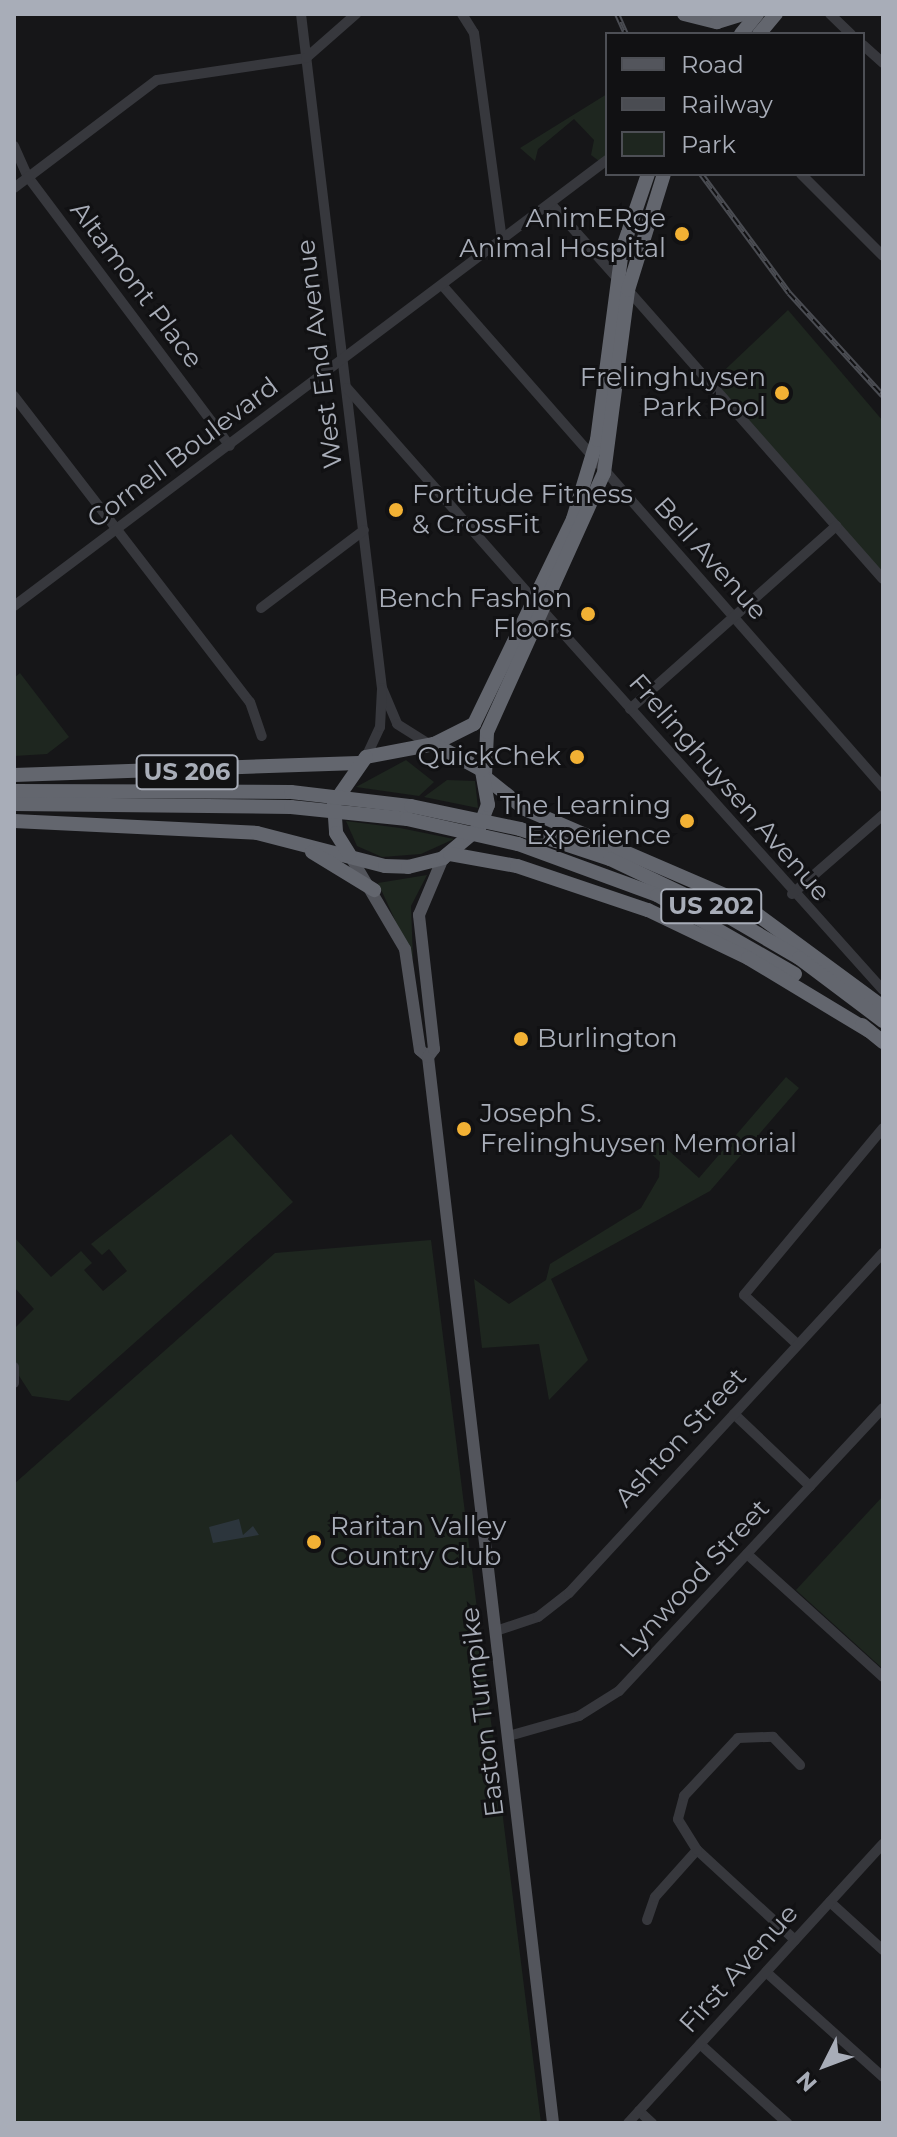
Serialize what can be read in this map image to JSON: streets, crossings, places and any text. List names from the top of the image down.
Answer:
{
  "streets": {
    "highway": ["US 206", "US 202"],
    "main road": ["Easton Turnpike"],
    "street": [
      "Altamont Place",
      "West End Avenue",
      "Cornell Boulevard",
      "Bell Avenue",
      "Frelinghuysen Avenue",
      "Ashton Street",
      "Lynwood Street",
      "First Avenue"
    ]
  },
  "crossings": [
    ["Altamont Place", "Cornell Boulevard"],
    ["West End Avenue", "Cornell Boulevard"],
    ["West End Avenue", "US 206"],
    ["West End Avenue", "Easton Turnpike"],
    ["Cornell Boulevard", "Bell Avenue"],
    ["Bell Avenue", "US 206"],
    ["US 206", "Easton Turnpike"],
    ["Ashton Street", "Easton Turnpike"],
    ["Lynwood Street", "Easton Turnpike"]
  ],
  "places": [
    "AnimERge Animal Hospital",
    "Frelinghuysen Park Pool",
    "Fortitude Fitness & CrossFit",
    "Bench Fashion Floors",
    "QuickChek",
    "The Learning Experience",
    "Burlington",
    "Joseph S. Frelinghuysen Memorial",
    "Raritan Valley Country Club"
  ],
  "legend": ["Road", "Railway", "Park"],
  "north": "bottom left"
}
